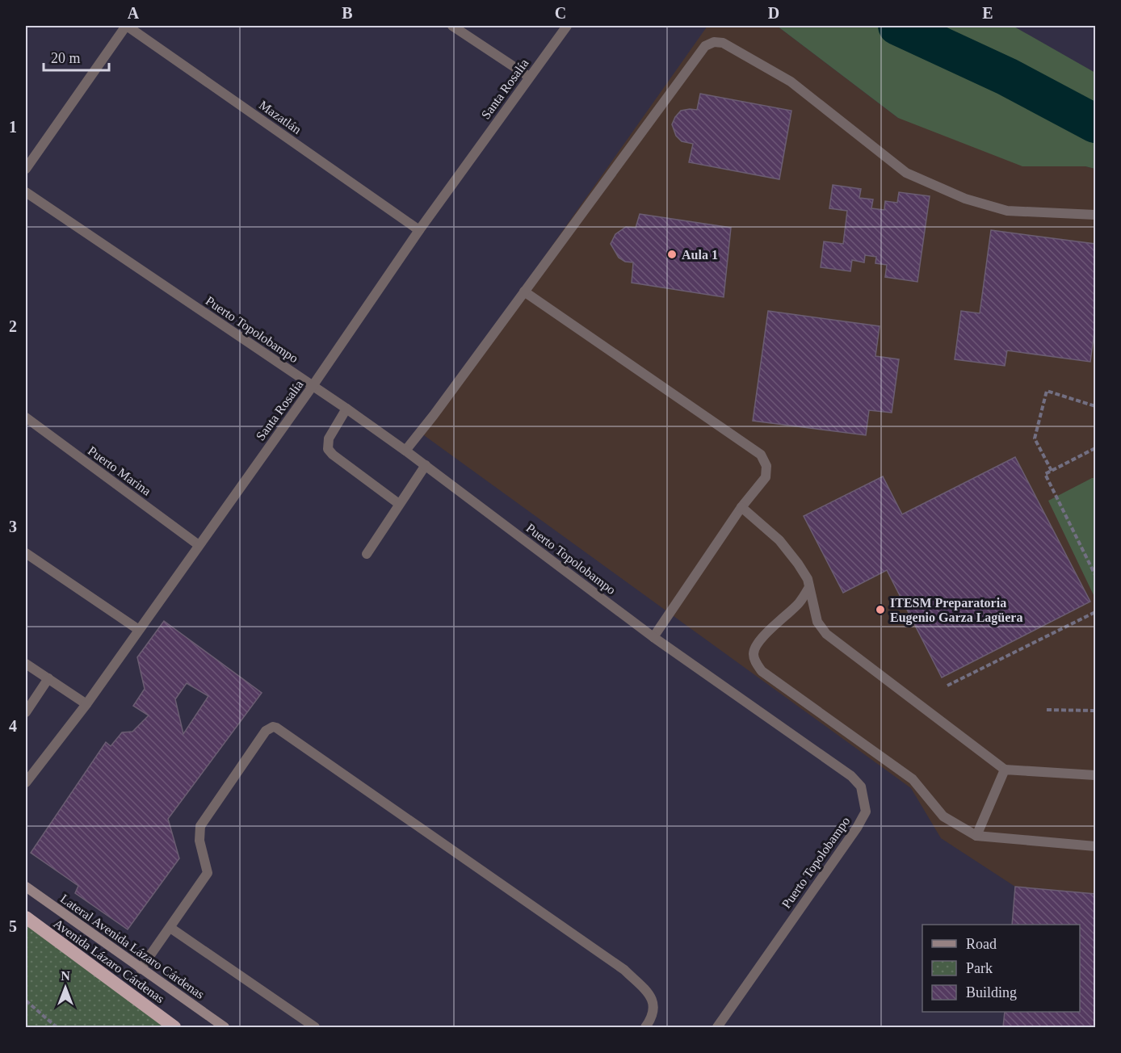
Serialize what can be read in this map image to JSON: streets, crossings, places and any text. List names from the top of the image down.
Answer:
{
  "streets": {
    "highway": ["Avenida Lázaro Cárdenas"],
    "main road": ["Lateral Avenida Lázaro Cárdenas"],
    "street": [
      "Santa Rosalía",
      "Mazatlán",
      "Puerto Topolobampo",
      "Puerto Marina"
    ]
  },
  "crossings": [
    ["Santa Rosalía", "Mazatlán"],
    ["Santa Rosalía", "Puerto Topolobampo"],
    ["Santa Rosalía", "Puerto Marina"]
  ],
  "places": ["Aula 1", "ITESM Preparatoria Eugenio Garza Lagüera"],
  "legend": ["Road", "Park", "Building"],
  "scale_bar": "20 m",
  "north": "top",
  "grid": {
    "columns": [
      "A",
      "B",
      "C",
      "D",
      "E"
    ],
    "rows": [
      "1",
      "2",
      "3",
      "4",
      "5"
    ]
  }
}
